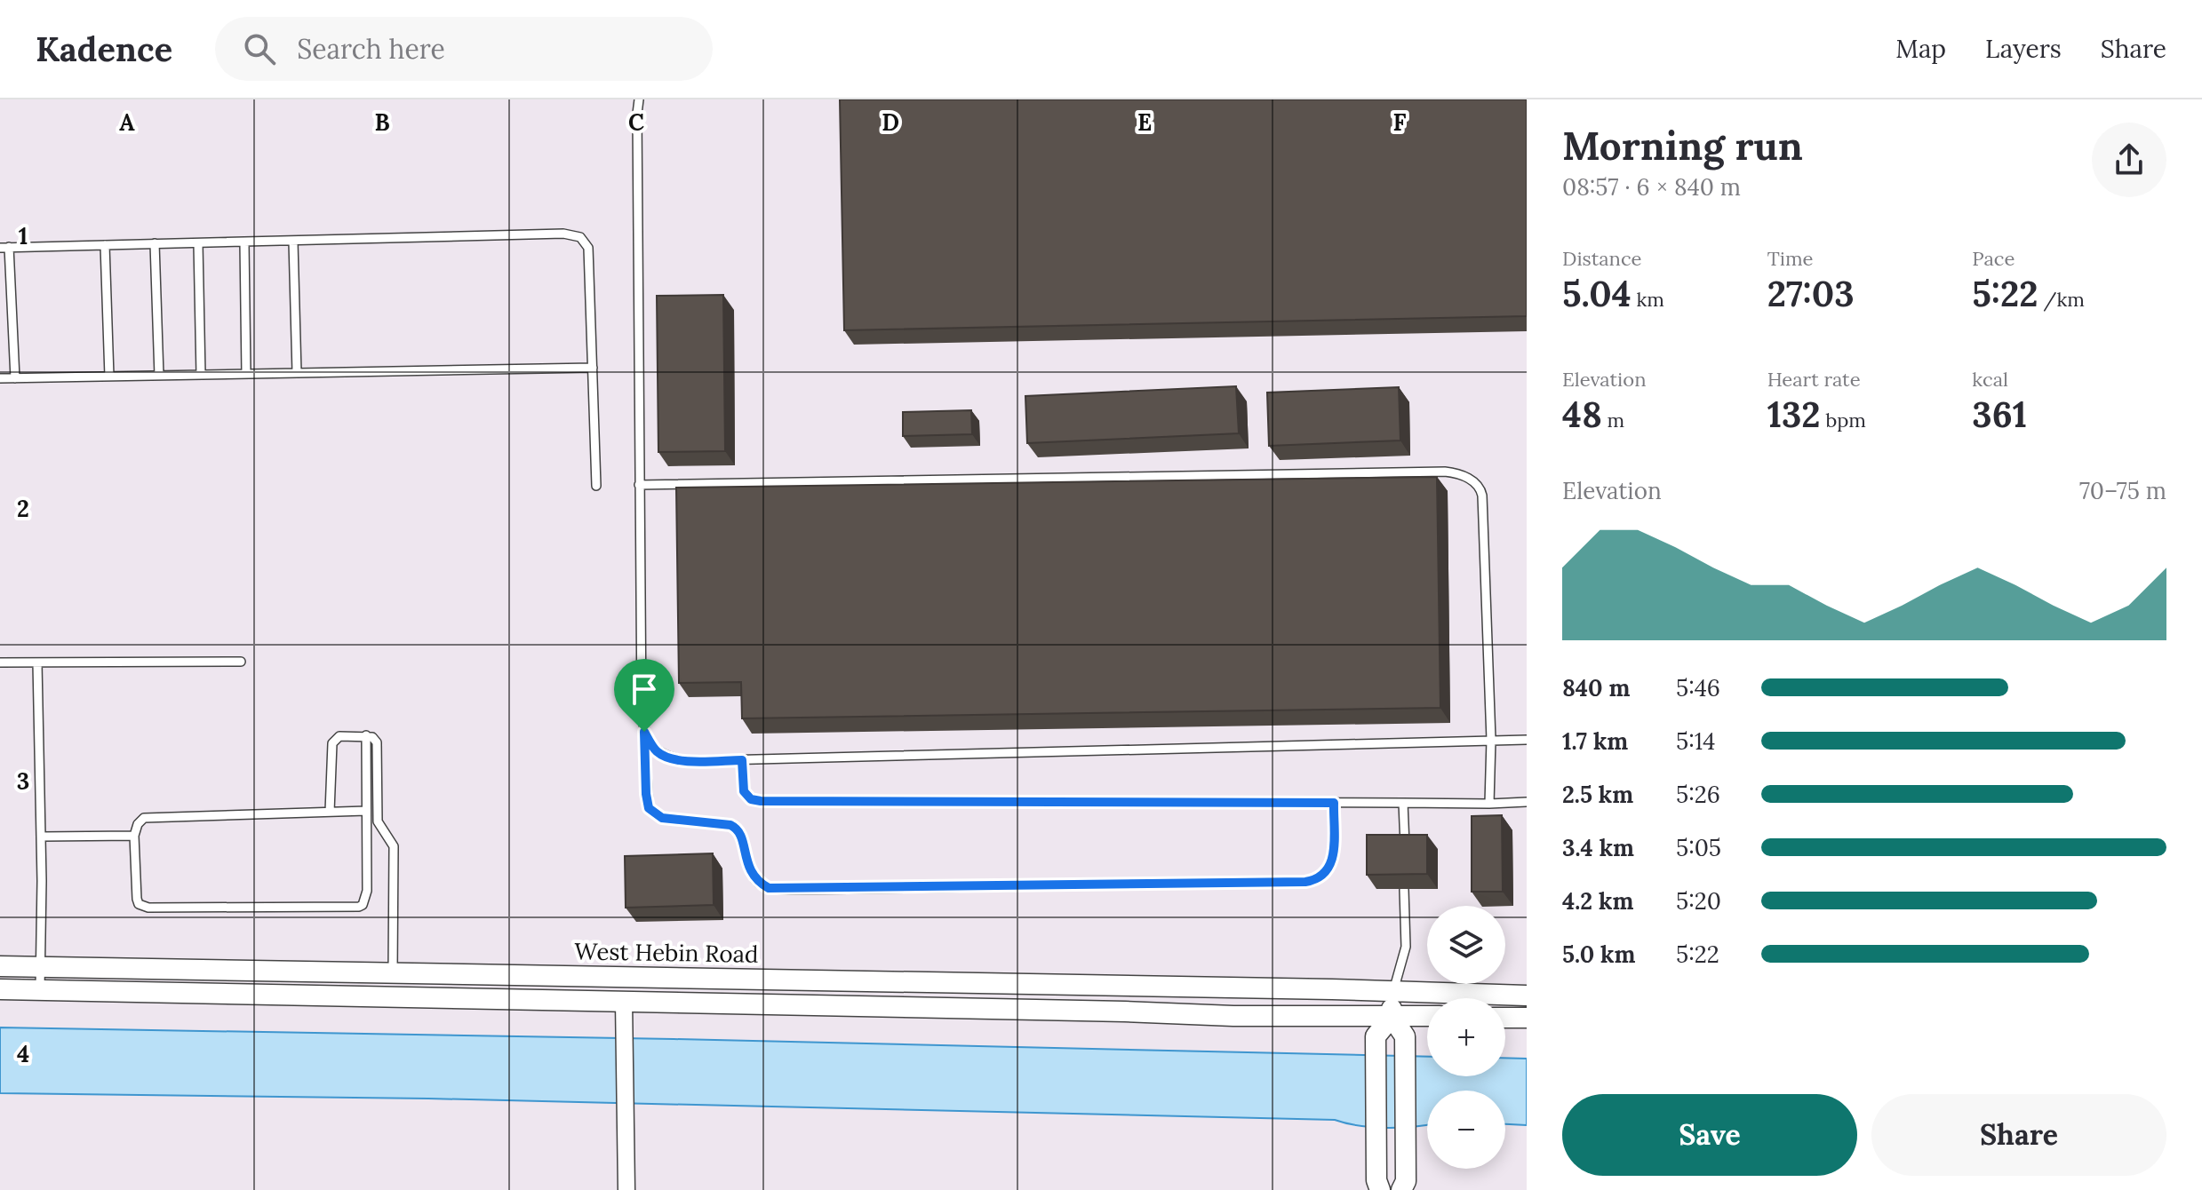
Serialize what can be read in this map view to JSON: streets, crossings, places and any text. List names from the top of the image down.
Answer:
{
  "streets": {
    "street": ["West Hebin Road"]
  },
  "page": {
    "header": "Kadence",
    "search": "Search here",
    "nav": ["Map", "Layers", "Share"],
    "heading": ["Morning run", "08:57 · 6 × 840 m"],
    "stats": [
      ["Distance", "5.04 km"],
      ["Time", "27:03"],
      ["Pace", "5:22 /km"],
      ["Elevation", "48 m"],
      ["Heart rate", "132 bpm"],
      ["kcal", "361"]
    ],
    "chart": ["Elevation", "70–75 m"],
    "list": [
      {
        "name": "840 m",
        "note": "5:46"
      },
      {
        "name": "1.7 km",
        "note": "5:14"
      },
      {
        "name": "2.5 km",
        "note": "5:26"
      },
      {
        "name": "3.4 km",
        "note": "5:05"
      },
      {
        "name": "4.2 km",
        "note": "5:20"
      },
      {
        "name": "5.0 km",
        "note": "5:22"
      }
    ],
    "map_buttons": ["+", "−"],
    "buttons": ["Save", "Share"]
  },
  "grid": {
    "columns": [
      "A",
      "B",
      "C",
      "D",
      "E",
      "F"
    ],
    "rows": [
      "1",
      "2",
      "3",
      "4"
    ]
  }
}
